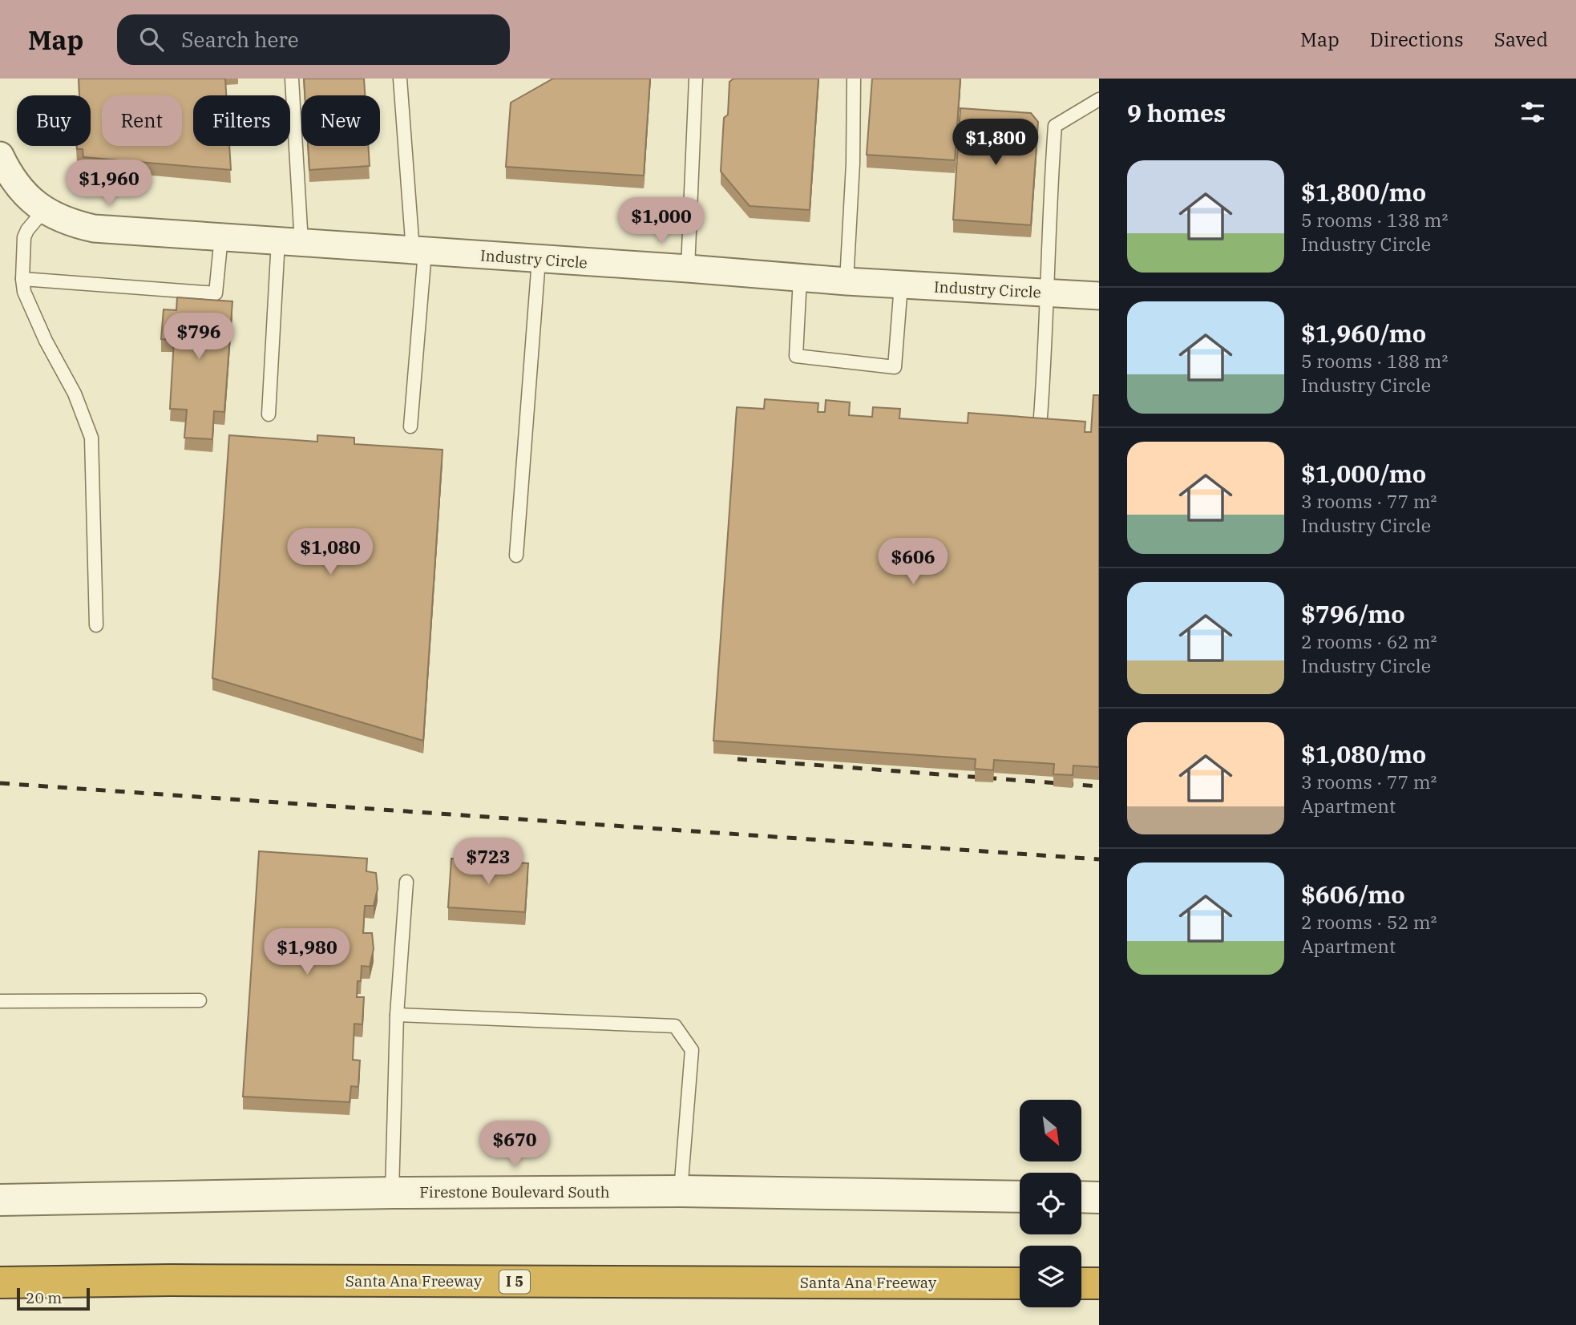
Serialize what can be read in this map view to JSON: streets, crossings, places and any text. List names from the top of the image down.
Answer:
{
  "streets": {
    "highway": ["Santa Ana Freeway", "I 5"],
    "street": ["Industry Circle", "Firestone Boulevard South"]
  },
  "scale_bar": "20 m",
  "north": "bottom right",
  "page": {
    "header": "Map",
    "search": "Search here",
    "nav": ["Map", "Directions", "Saved"],
    "heading": "9 homes",
    "chip": [
      "Buy",
      "Rent",
      "Filters",
      "New"
    ],
    "price": [
      "$1,800",
      "$1,960",
      "$1,000",
      "$796",
      "$1,080",
      "$606",
      "$723",
      "$1,980",
      "$670"
    ],
    "list": [
      {
        "name": "$1,800/mo",
        "note": "5 rooms · 138 m² · Industry Circle"
      },
      {
        "name": "$1,960/mo",
        "note": "5 rooms · 188 m² · Industry Circle"
      },
      {
        "name": "$1,000/mo",
        "note": "3 rooms · 77 m² · Industry Circle"
      },
      {
        "name": "$796/mo",
        "note": "2 rooms · 62 m² · Industry Circle"
      },
      {
        "name": "$1,080/mo",
        "note": "3 rooms · 77 m² · Apartment"
      },
      {
        "name": "$606/mo",
        "note": "2 rooms · 52 m² · Apartment"
      }
    ],
    "scale": "20 m"
  }
}
